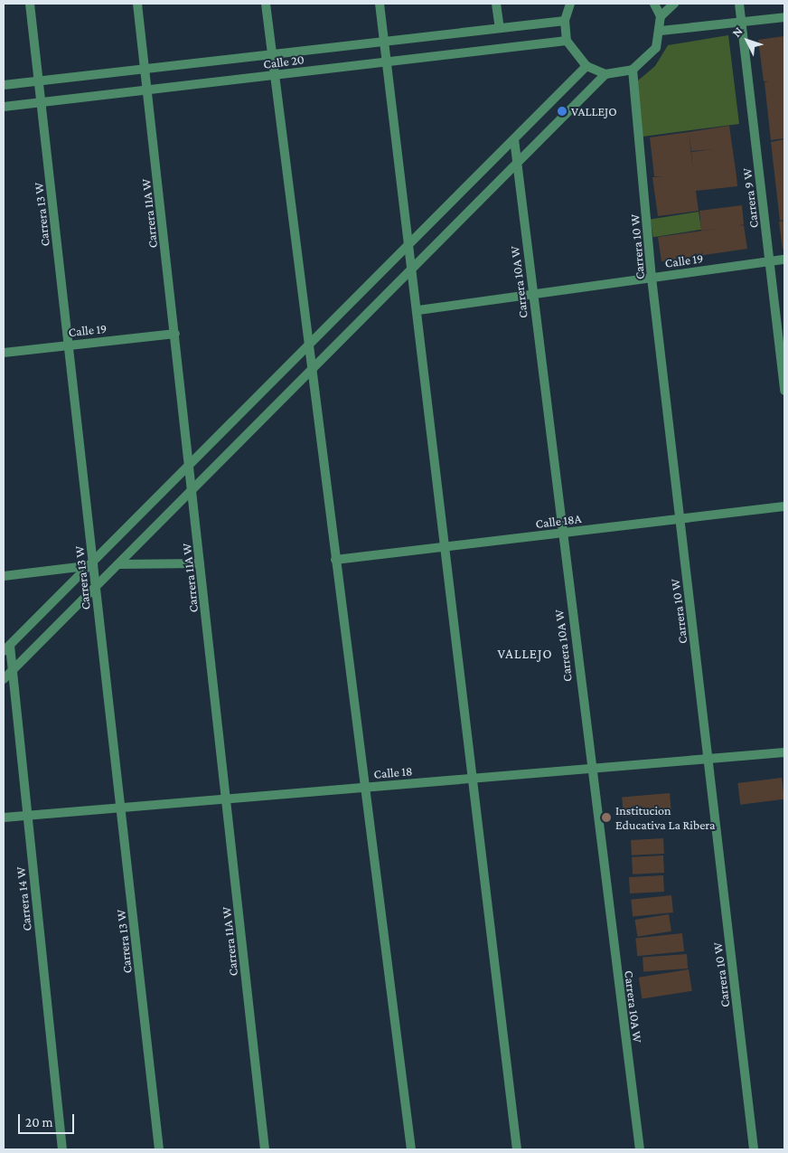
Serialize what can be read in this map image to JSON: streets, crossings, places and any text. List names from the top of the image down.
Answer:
{
  "streets": {
    "street": [
      "Calle 20",
      "Carrera 9 W",
      "Carrera 11A W",
      "Carrera 13 W",
      "Carrera 10 W",
      "Calle 19",
      "Carrera 10A W",
      "Calle 18A",
      "Calle 18",
      "Carrera 14 W"
    ]
  },
  "crossings": [
    ["Calle 20", "Carrera 11A W"],
    ["Calle 20", "Carrera 13 W"],
    ["Carrera 9 W", "Calle 19"],
    ["Carrera 11A W", "Calle 19"],
    ["Carrera 11A W", "Calle 18"],
    ["Carrera 13 W", "Calle 19"],
    ["Carrera 13 W", "Calle 18"],
    ["Carrera 10 W", "Calle 19"],
    ["Carrera 10 W", "Calle 18A"],
    ["Carrera 10 W", "Calle 18"],
    ["Calle 19", "Carrera 10A W"],
    ["Carrera 10A W", "Calle 18A"],
    ["Carrera 10A W", "Calle 18"],
    ["Calle 18", "Carrera 14 W"]
  ],
  "districts": ["VALLEJO"],
  "places": ["VALLEJO", "Institucion Educativa La Ribera"],
  "scale_bar": "20 m",
  "north": "top left"
}
